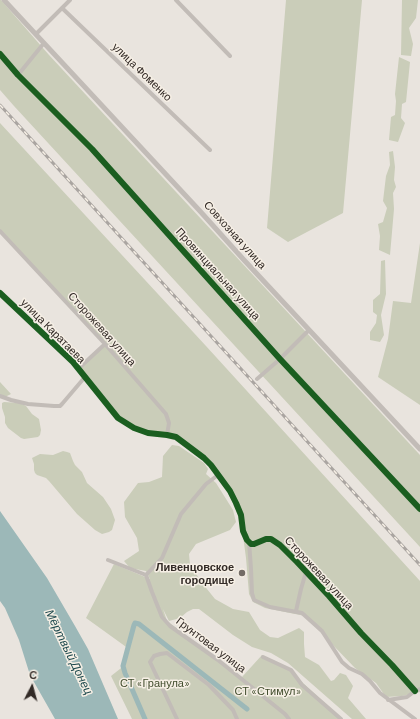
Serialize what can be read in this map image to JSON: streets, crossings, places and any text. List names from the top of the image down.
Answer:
{
  "streets": {
    "street": [
      "улица Фоменко",
      "Совхозная улица",
      "Провинциальная улица",
      "Сторожевая улица",
      "улица Каратаева",
      "Грунтовая улица"
    ]
  },
  "crossings": [
    ["Сторожевая улица", "улица Каратаева"]
  ],
  "water": ["Мёртвый Донец"],
  "parks": ["СТ «Гранула»", "СТ «Стимул»"],
  "places": ["Ливенцовское городище"],
  "north": "top"
}
